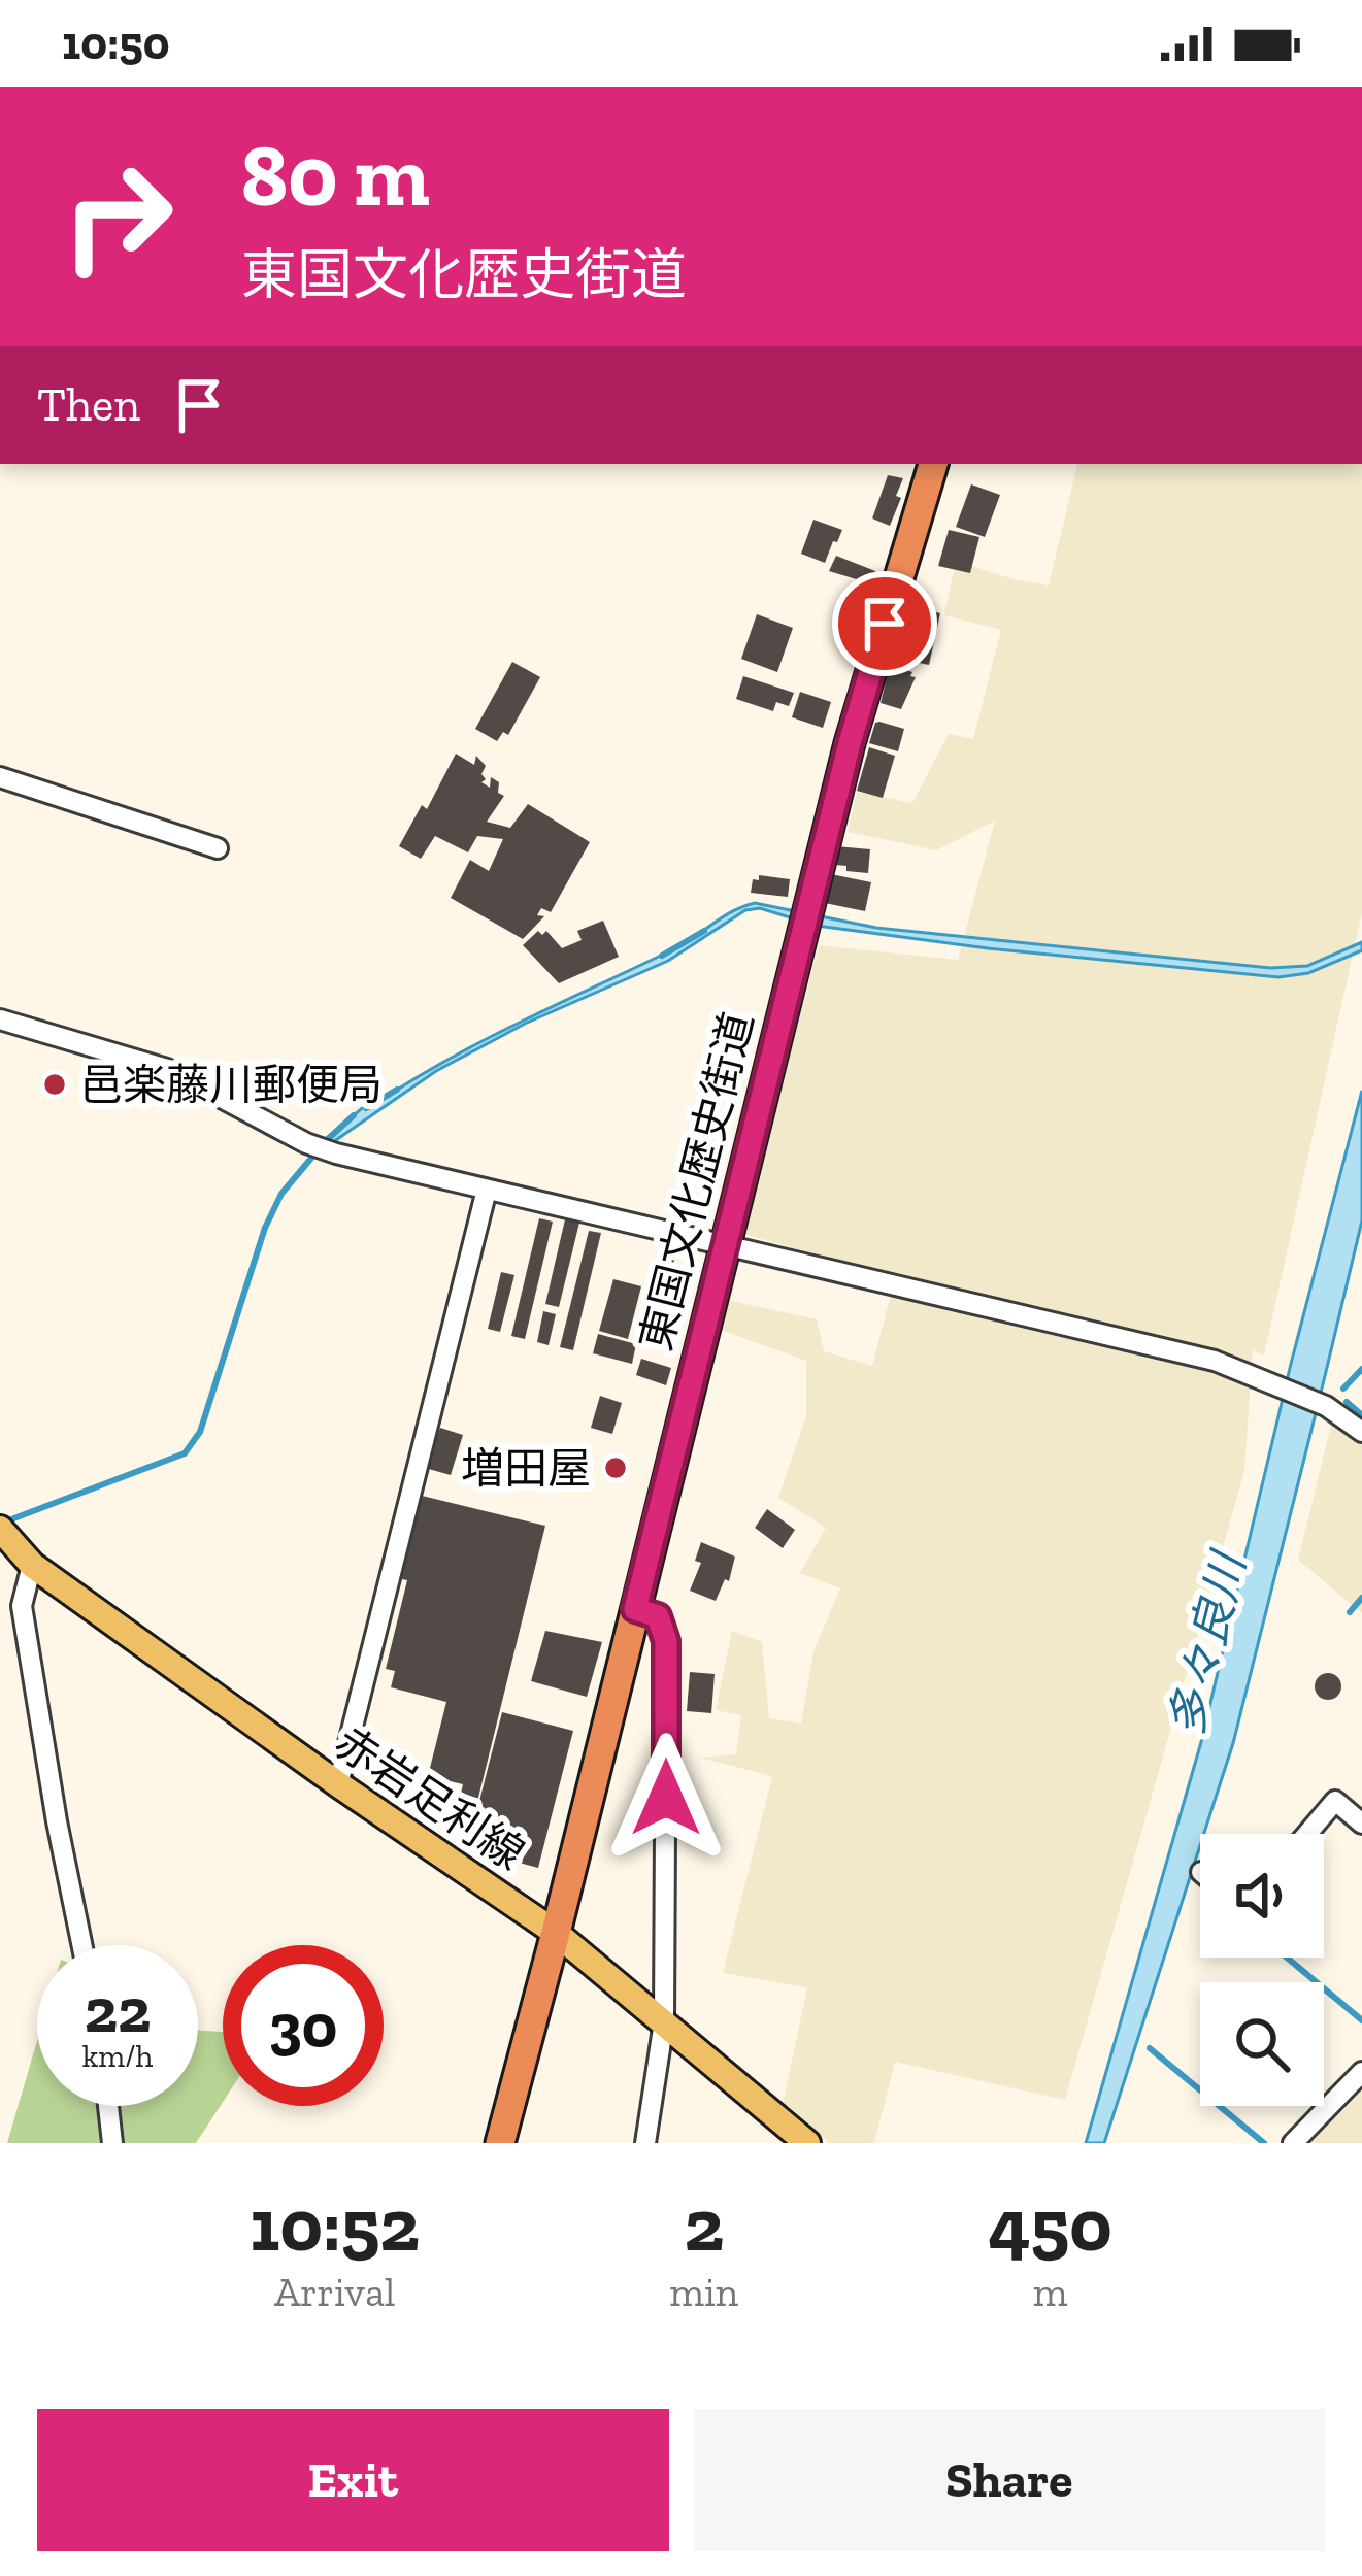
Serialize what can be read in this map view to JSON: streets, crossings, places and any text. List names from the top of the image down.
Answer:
{
  "streets": {
    "highway": ["東国文化歴史街道"],
    "main road": ["赤岩足利線"]
  },
  "crossings": [
    ["東国文化歴史街道", "赤岩足利線"]
  ],
  "water": ["多々良川"],
  "places": ["邑楽藤川郵便局", "増田屋"],
  "page": {
    "status": "10:50",
    "turn": ["80 m", "東国文化歴史街道"],
    "then": "Then",
    "speed": "22 km/h",
    "limit": "30",
    "eta": [
      "10:52",
      "Arrival",
      "2",
      "min",
      "450",
      "m"
    ],
    "buttons": ["Exit", "Share"]
  }
}
